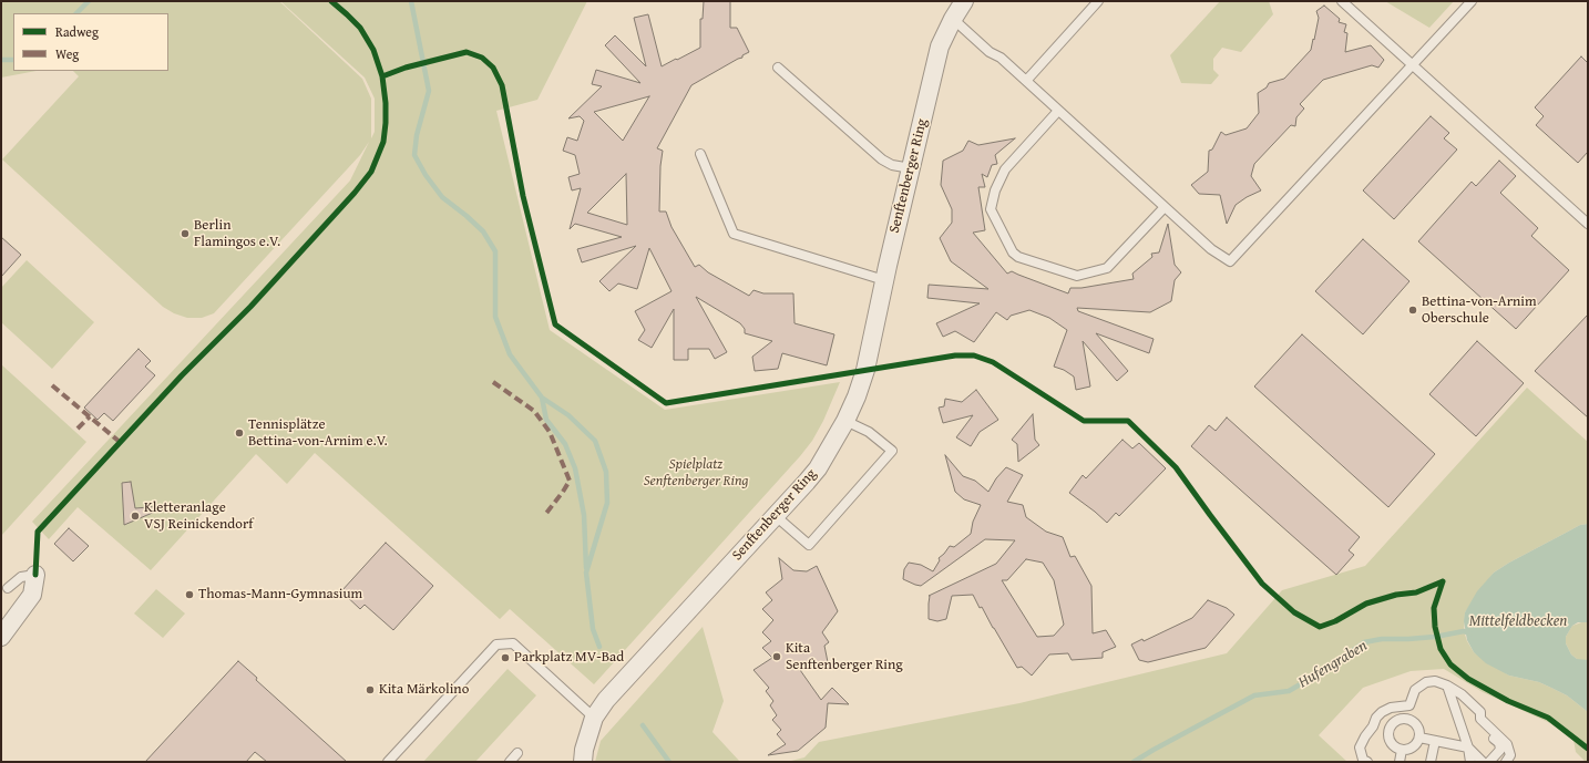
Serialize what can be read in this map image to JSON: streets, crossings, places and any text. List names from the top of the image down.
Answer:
{
  "streets": {
    "street": ["Senftenberger Ring"]
  },
  "water": ["Mittelfeldbecken", "Hufengraben"],
  "parks": ["Spielplatz Senftenberger Ring"],
  "places": [
    "Berlin Flamingos e.V.",
    "Bettina-von-Arnim Oberschule",
    "Tennisplätze Bettina-von-Arnim e.V.",
    "Kletteranlage VSJ Reinickendorf",
    "Thomas-Mann-Gymnasium",
    "Kita Senftenberger Ring",
    "Parkplatz MV-Bad",
    "Kita Märkolino"
  ],
  "legend": ["Radweg", "Weg"]
}
